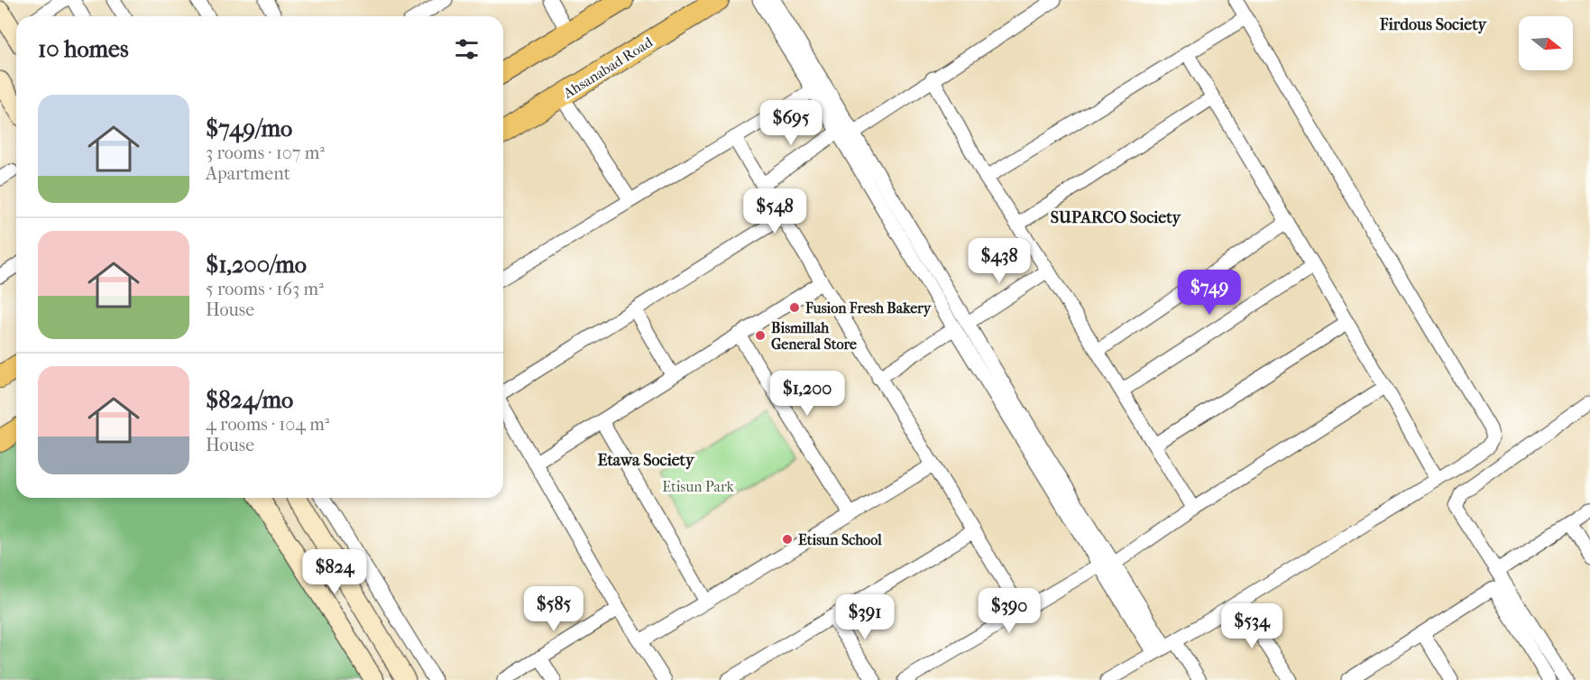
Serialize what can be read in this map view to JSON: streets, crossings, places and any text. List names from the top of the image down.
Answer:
{
  "streets": {
    "main road": ["Ahsanabad Road"]
  },
  "districts": ["Firdous Society", "SUPARCO Society", "Etawa Society"],
  "parks": ["Etisun Park"],
  "places": ["Fusion Fresh Bakery", "Bismillah General Store", "Etisun School"],
  "north": "right",
  "page": {
    "heading": "10 homes",
    "list": [
      {
        "name": "$749/mo",
        "note": "3 rooms · 107 m² · Apartment"
      },
      {
        "name": "$1,200/mo",
        "note": "5 rooms · 163 m² · House"
      },
      {
        "name": "$824/mo",
        "note": "4 rooms · 104 m² · House"
      }
    ],
    "price": [
      "$695",
      "$548",
      "$438",
      "$749",
      "$1,200",
      "$824",
      "$585",
      "$390",
      "$391",
      "$534"
    ]
  }
}
